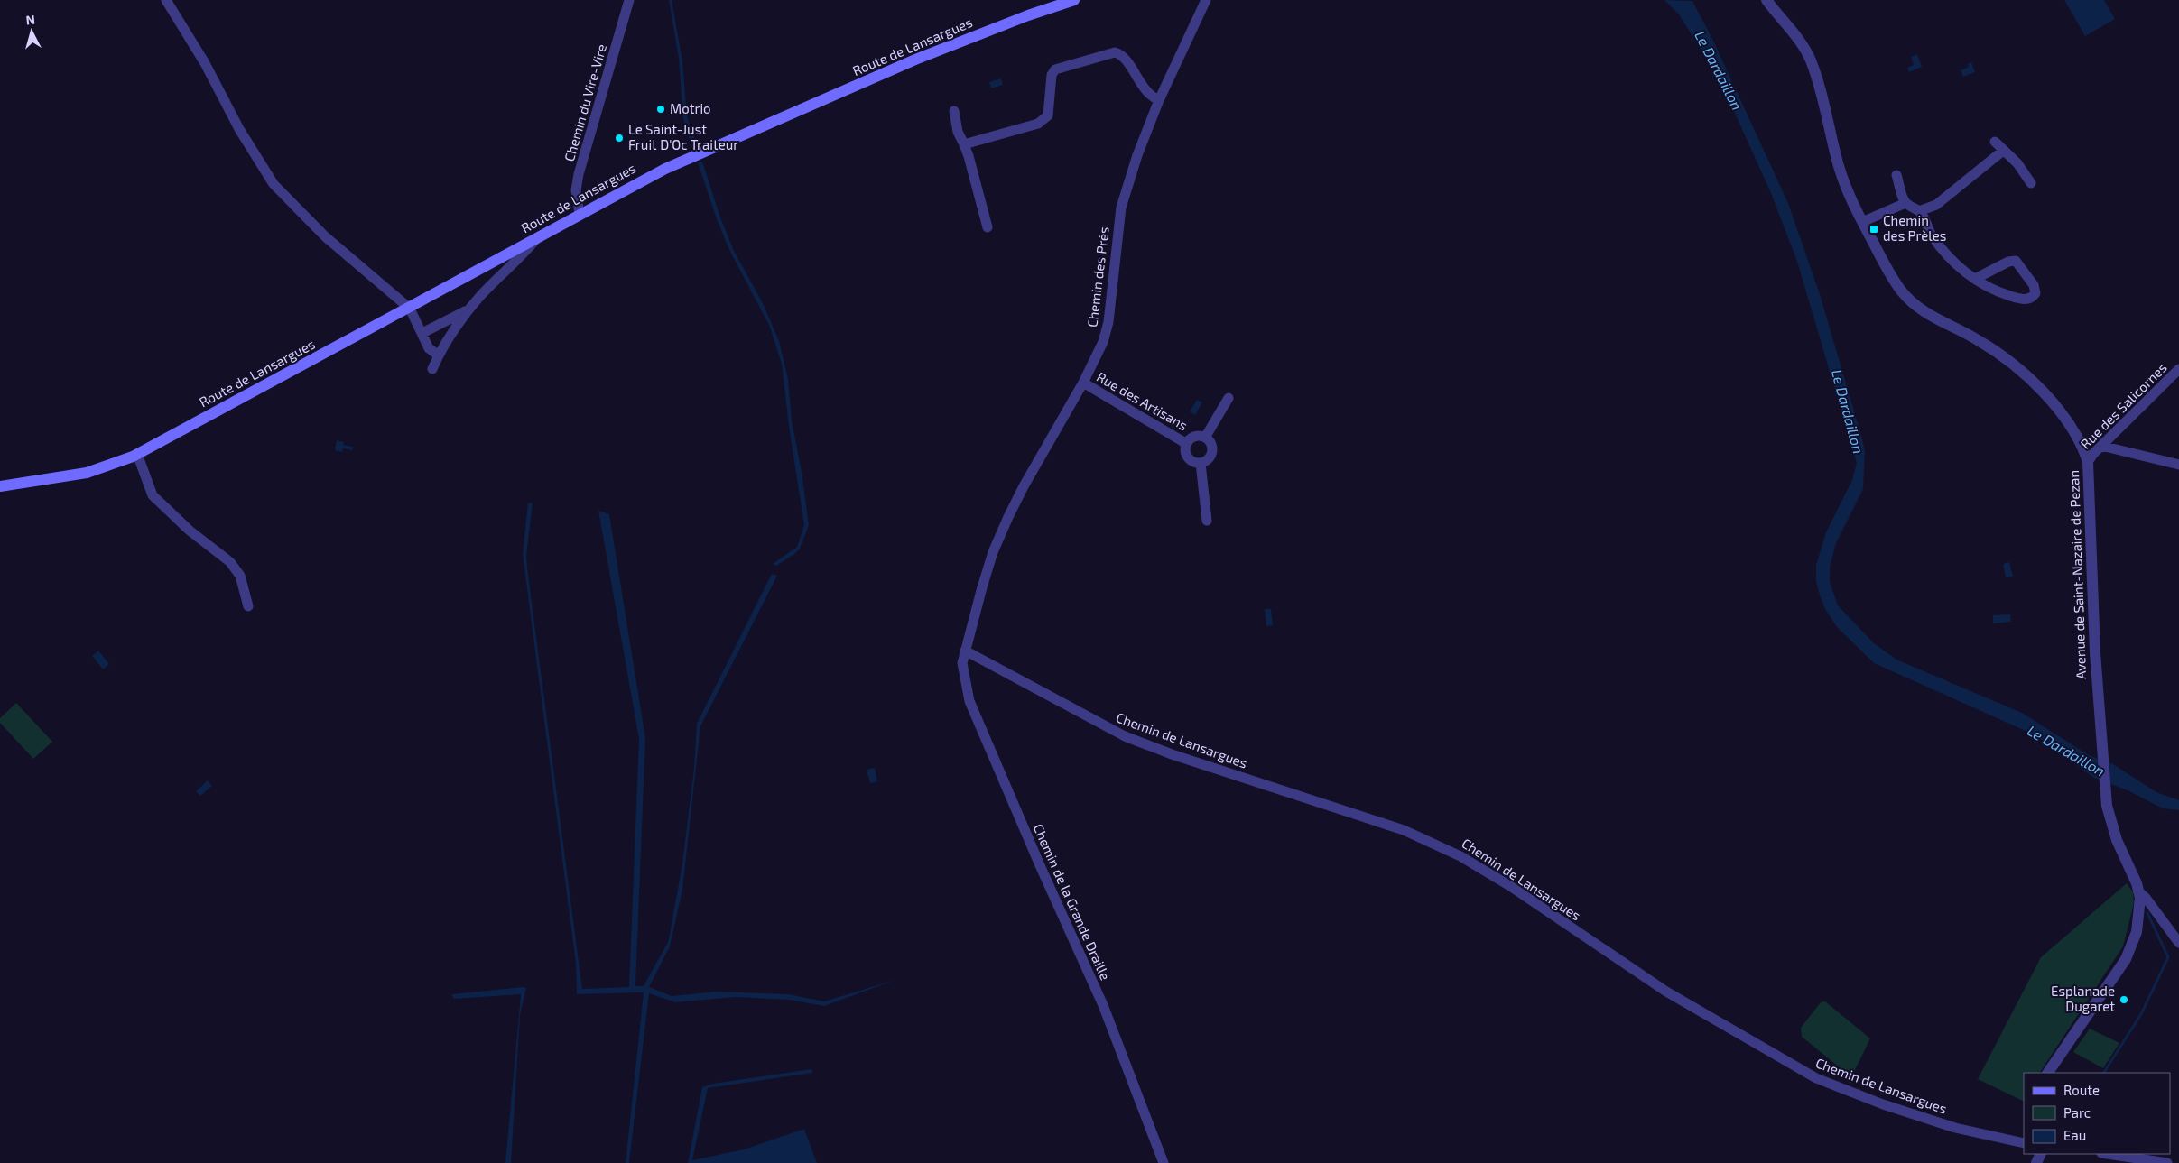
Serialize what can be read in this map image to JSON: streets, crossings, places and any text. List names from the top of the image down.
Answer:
{
  "streets": {
    "main road": ["Route de Lansargues"],
    "street": [
      "Chemin du Vire-Vire",
      "Chemin des Prés",
      "Rue des Artisans",
      "Rue des Salicornes",
      "Avenue de Saint-Nazaire de Pezan",
      "Chemin de Lansargues",
      "Chemin de la Grande Draille"
    ]
  },
  "crossings": [
    ["Route de Lansargues", "Chemin du Vire-Vire"],
    ["Chemin des Prés", "Rue des Artisans"],
    ["Chemin des Prés", "Chemin de Lansargues"],
    ["Chemin des Prés", "Chemin de la Grande Draille"],
    ["Rue des Salicornes", "Avenue de Saint-Nazaire de Pezan"],
    ["Chemin de Lansargues", "Chemin de la Grande Draille"]
  ],
  "water": ["Le Dardaillon"],
  "places": {
    "other": ["Motrio", "Le Saint-Just Fruit D'Oc Traiteur", "Esplanade Dugaret"],
    "transit": ["Chemin des Prèles"]
  },
  "legend": ["Route", "Parc", "Eau"],
  "north": "top"
}
